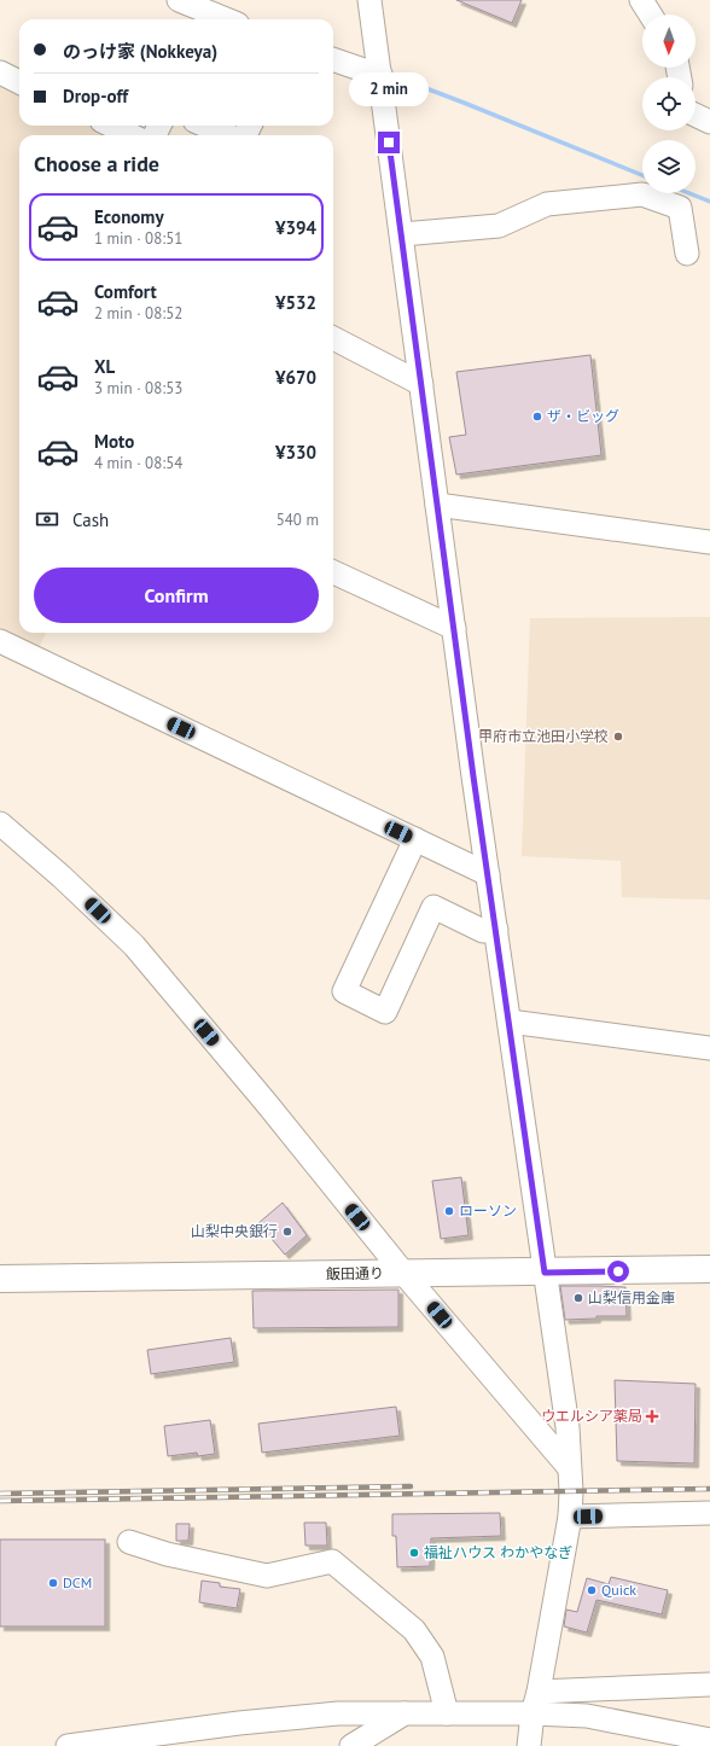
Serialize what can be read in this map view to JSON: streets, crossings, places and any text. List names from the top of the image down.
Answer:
{
  "streets": {
    "main road": ["飯田通り"]
  },
  "places": {
    "other": [
      "ザ・ビッグ",
      "甲府市立池田小学校",
      "ローソン",
      "山梨中央銀行",
      "山梨信用金庫",
      "福祉ハウス わかやなぎ",
      "DCM",
      "Quick"
    ],
    "health": ["ウエルシア薬局"]
  },
  "north": "bottom",
  "page": {
    "banner": ["のっけ家 (Nokkeya)", "Drop-off"],
    "bubble": "2 min",
    "heading": "Choose a ride",
    "list": [
      {
        "name": "Economy",
        "note": "1 min · 08:51",
        "value": "¥394"
      },
      {
        "name": "Comfort",
        "note": "2 min · 08:52",
        "value": "¥532"
      },
      {
        "name": "XL",
        "note": "3 min · 08:53",
        "value": "¥670"
      },
      {
        "name": "Moto",
        "note": "4 min · 08:54",
        "value": "¥330"
      }
    ],
    "pay": ["Cash", "540 m"],
    "buttons": "Confirm"
  }
}
